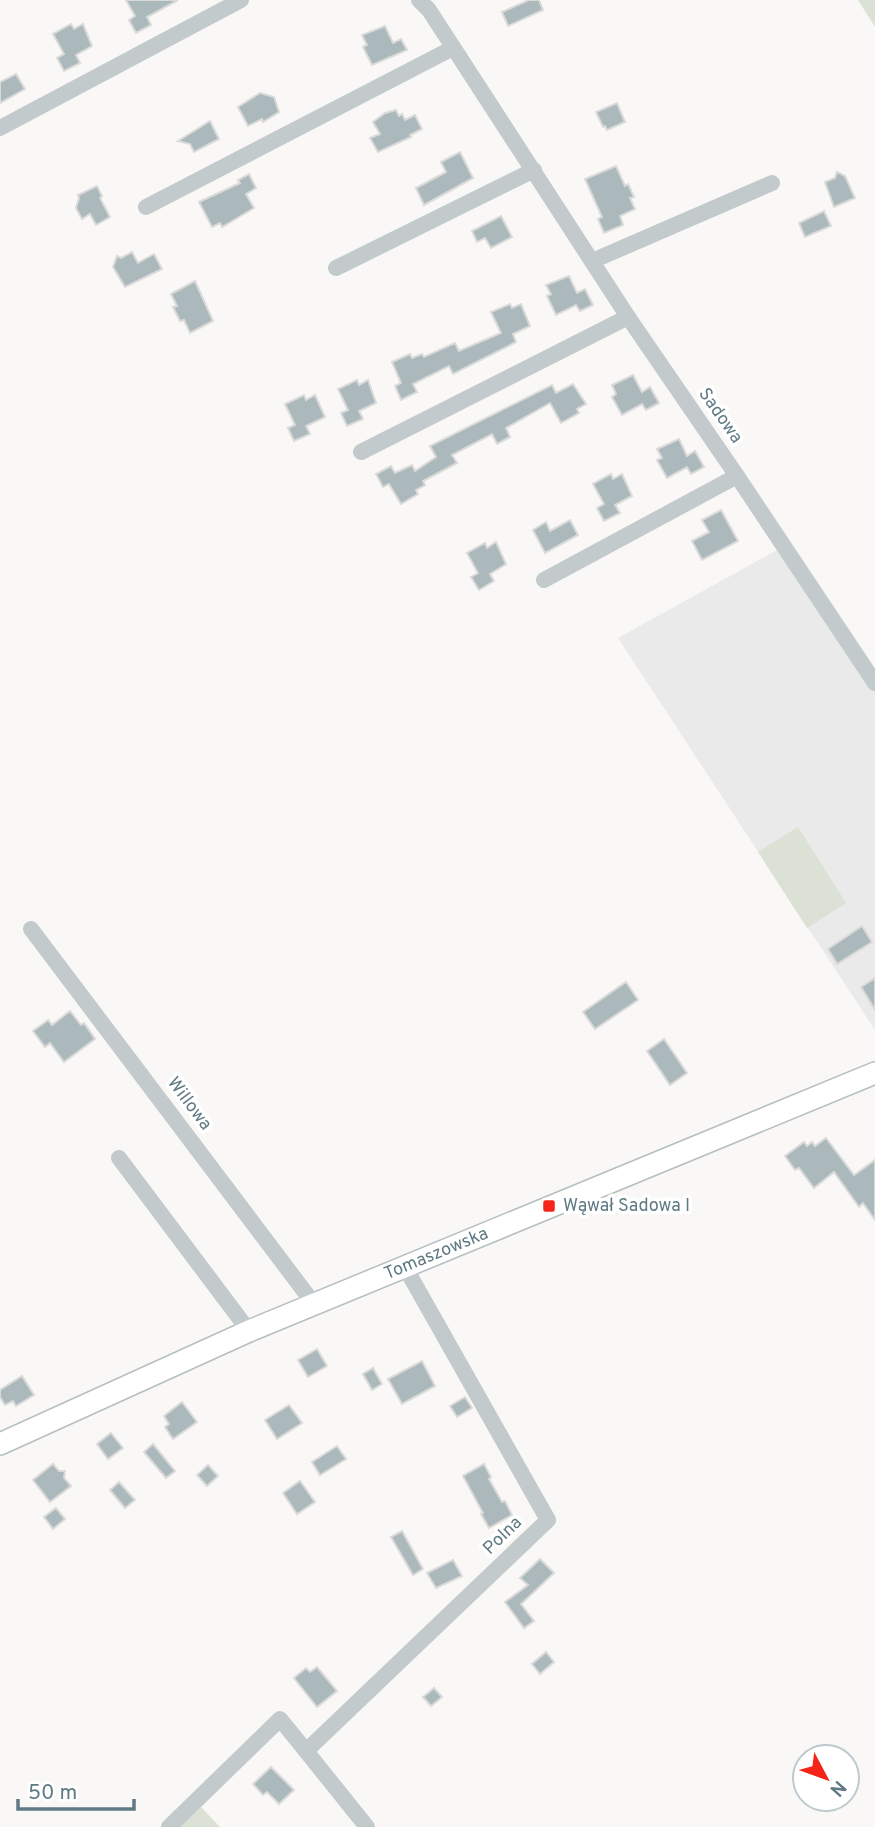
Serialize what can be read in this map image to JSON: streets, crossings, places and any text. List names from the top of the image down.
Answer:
{
  "streets": {
    "street": [
      "Sadowa",
      "Willowa",
      "Tomaszowska",
      "Polna"
    ]
  },
  "crossings": [
    ["Willowa", "Tomaszowska"],
    ["Tomaszowska", "Polna"]
  ],
  "places": {
    "transit": ["Wąwał Sadowa I"]
  },
  "scale_bar": "50 m",
  "north": "bottom right"
}
